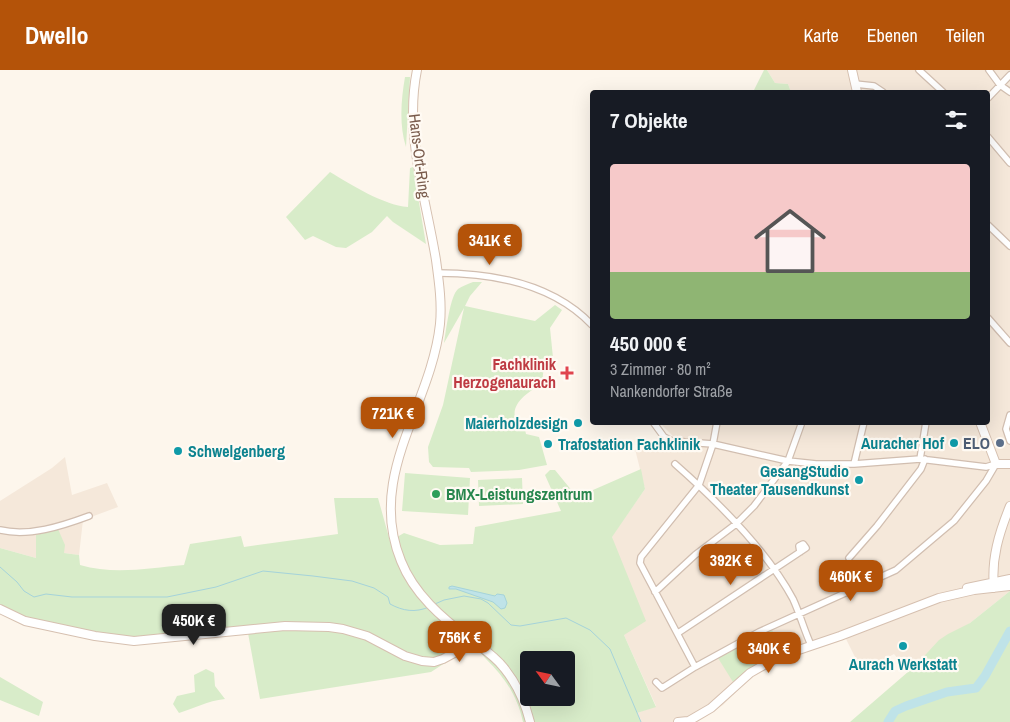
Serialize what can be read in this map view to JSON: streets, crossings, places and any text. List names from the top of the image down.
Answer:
{
  "streets": {
    "main road": ["Hans-Ort-Ring"]
  },
  "places": {
    "health": ["Fachklinik Herzogenaurach"],
    "other": [
      "Maierholzdesign",
      "Auracher Hof",
      "ELO",
      "Trafostation Fachklinik",
      "Schwelgenberg",
      "GesangStudio Theater Tausendkunst",
      "BMX-Leistungszentrum",
      "Aurach Werkstatt"
    ]
  },
  "north": "top left",
  "page": {
    "header": "Dwello",
    "nav": ["Karte", "Ebenen", "Teilen"],
    "heading": "7 Objekte",
    "list": [
      {
        "name": "450 000 €",
        "note": "3 Zimmer · 80 m² · Nankendorfer Straße"
      }
    ],
    "price": [
      "341K €",
      "721K €",
      "392K €",
      "460K €",
      "450K €",
      "756K €",
      "340K €"
    ]
  }
}
